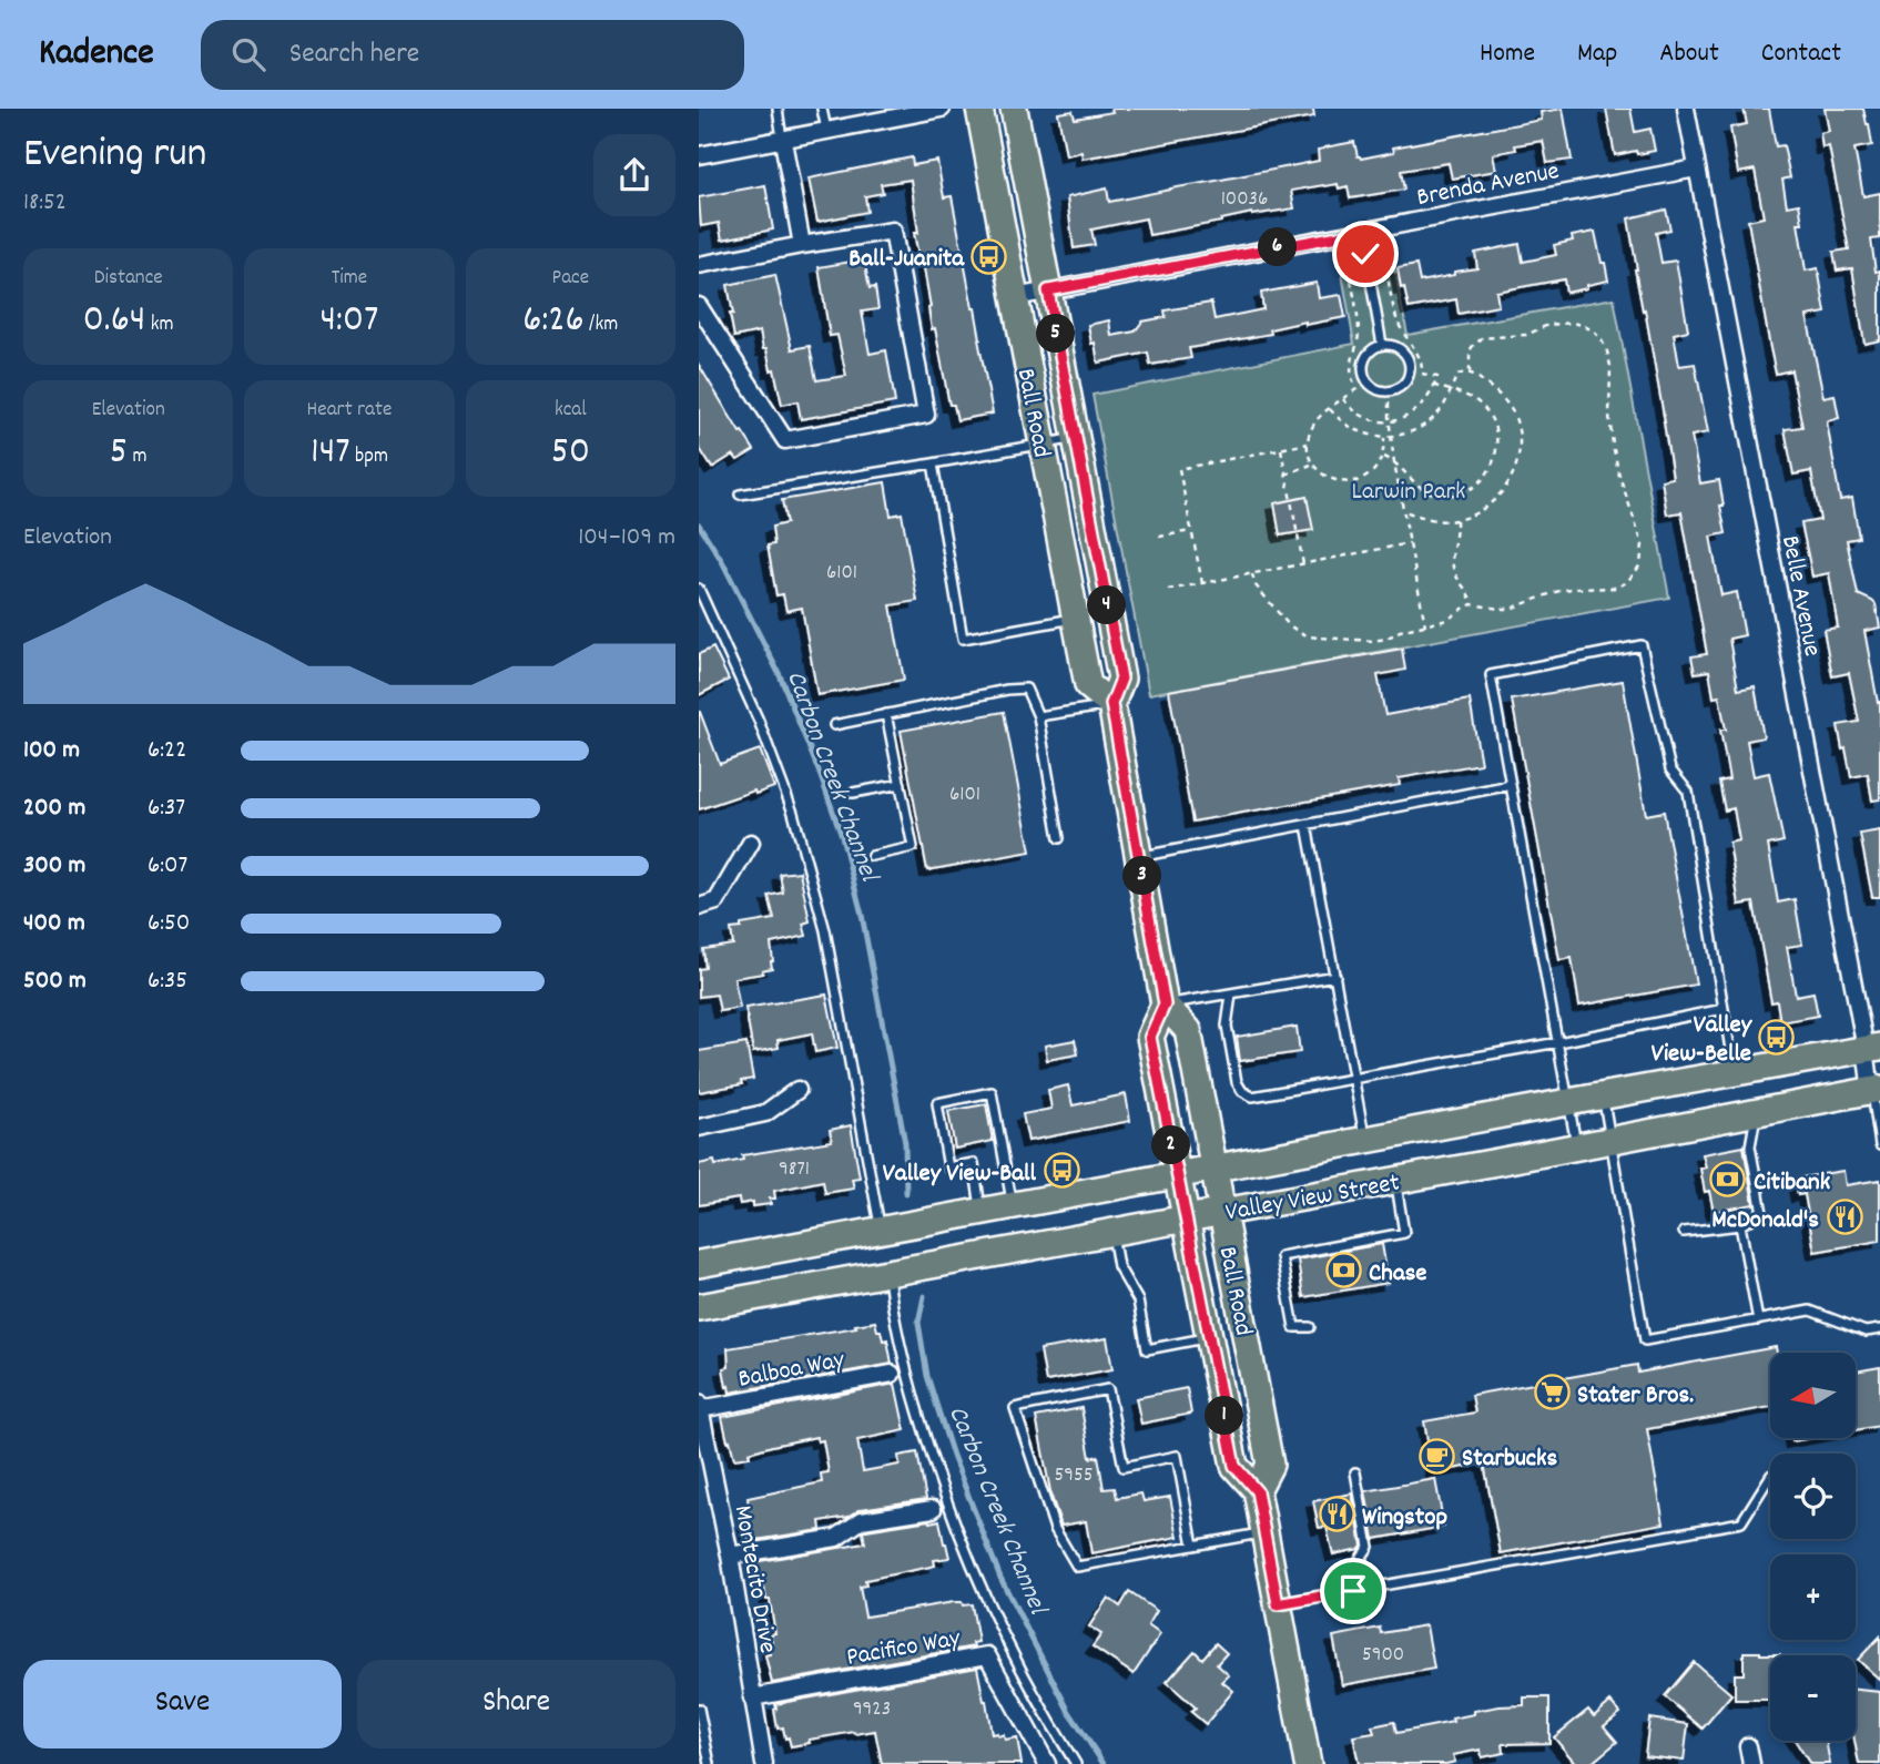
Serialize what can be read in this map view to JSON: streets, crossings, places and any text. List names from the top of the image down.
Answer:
{
  "streets": {
    "main road": ["Ball Road", "Valley View Street"],
    "street": [
      "Brenda Avenue",
      "Belle Avenue",
      "Balboa Way",
      "Montecito Drive",
      "Pacifico Way"
    ]
  },
  "crossings": [
    ["Brenda Avenue", "Ball Road"],
    ["Brenda Avenue", "Belle Avenue"],
    ["Ball Road", "Valley View Street"],
    ["Belle Avenue", "Valley View Street"],
    ["Balboa Way", "Montecito Drive"],
    ["Montecito Drive", "Pacifico Way"]
  ],
  "water": ["Carbon Creek Channel"],
  "parks": ["Larwin Park"],
  "places": {
    "bus stop": ["Ball-Juanita", "Valley View-Belle", "Valley View-Ball"],
    "bank": ["Citibank", "Chase"],
    "restaurant": ["McDonald's", "Wingstop"],
    "supermarket": ["Stater Bros."],
    "cafe": ["Starbucks"]
  },
  "house_numbers": [
    "10036",
    "6101",
    "6101",
    "9871",
    "5955",
    "5900",
    "9923"
  ],
  "north": "left",
  "page": {
    "header": "Kadence",
    "search": "Search here",
    "nav": [
      "Home",
      "Map",
      "About",
      "Contact"
    ],
    "heading": ["Evening run", "18:52"],
    "pins": [
      "6",
      "5",
      "4",
      "3",
      "2",
      "1"
    ],
    "stats": [
      ["Distance", "0.64 km"],
      ["Time", "4:07"],
      ["Pace", "6:26 /km"],
      ["Elevation", "5 m"],
      ["Heart rate", "147 bpm"],
      ["kcal", "50"]
    ],
    "chart": ["Elevation", "104–109 m"],
    "list": [
      {
        "name": "100 m",
        "note": "6:22"
      },
      {
        "name": "200 m",
        "note": "6:37"
      },
      {
        "name": "300 m",
        "note": "6:07"
      },
      {
        "name": "400 m",
        "note": "6:50"
      },
      {
        "name": "500 m",
        "note": "6:35"
      }
    ],
    "map_buttons": ["+", "−"],
    "buttons": ["Save", "Share"]
  }
}
